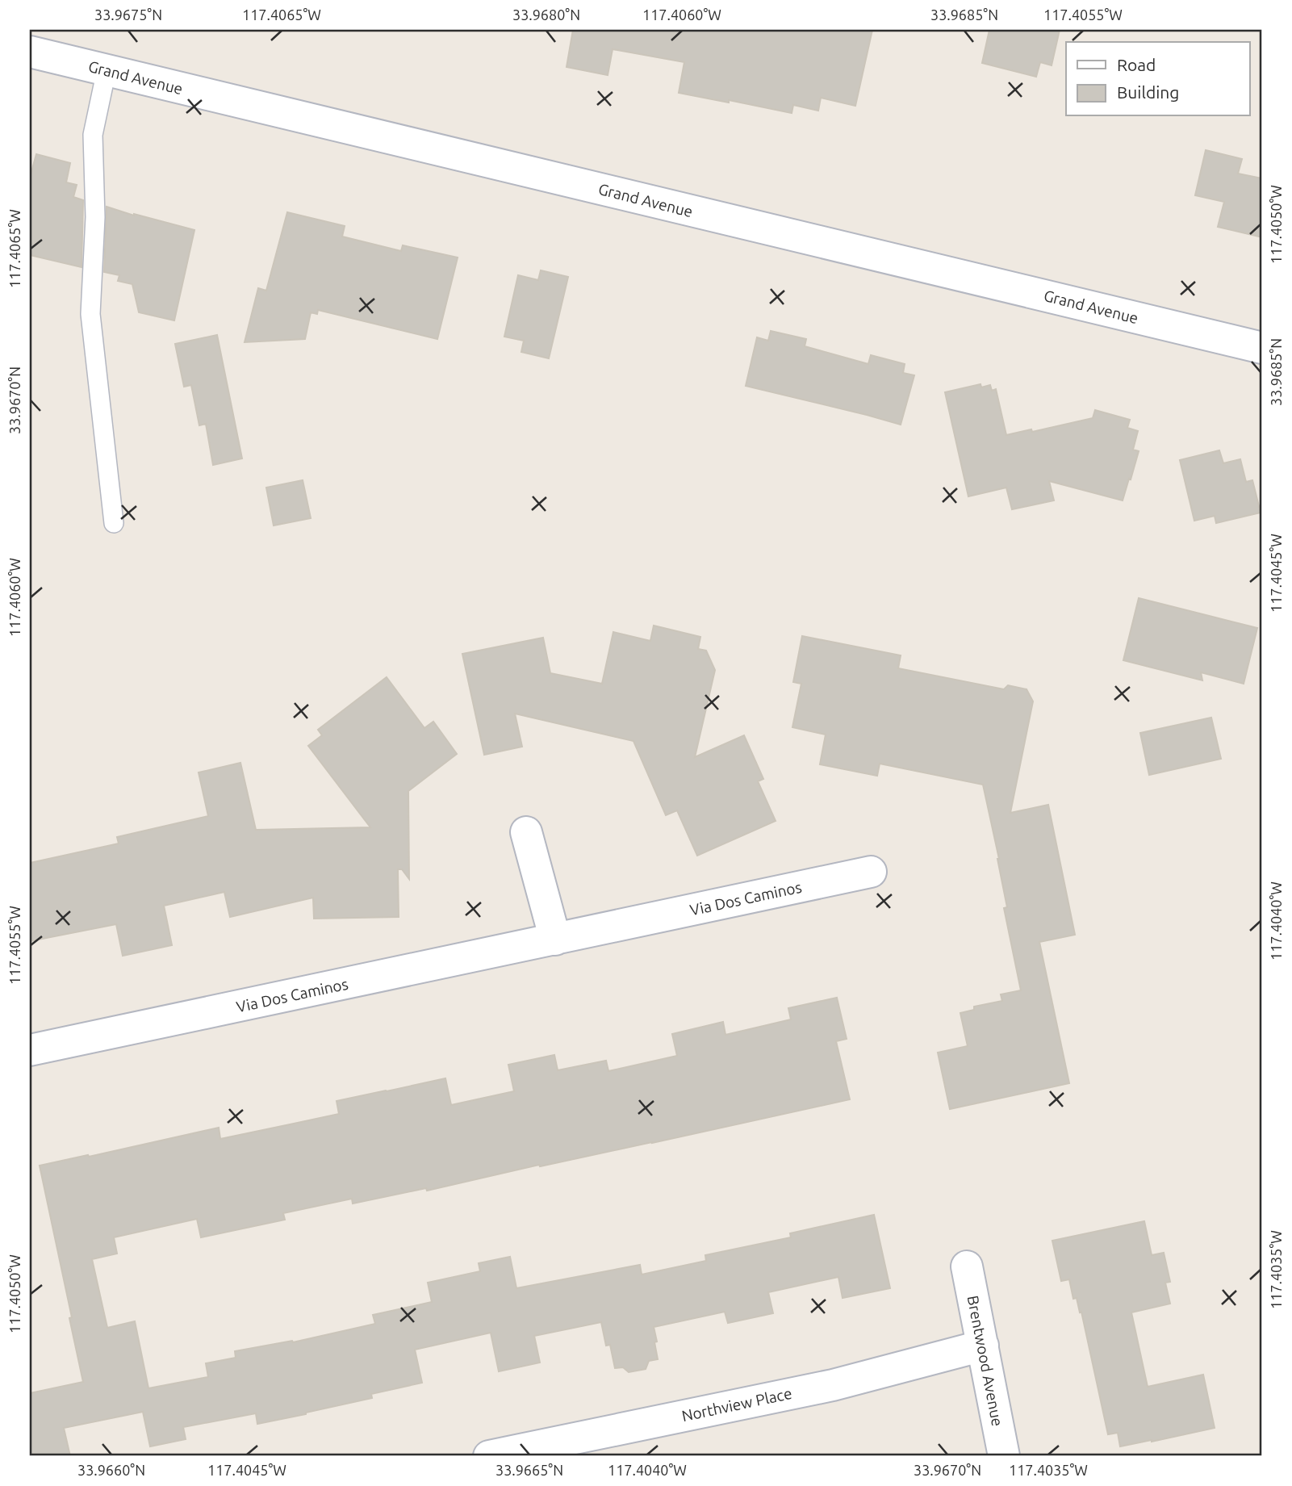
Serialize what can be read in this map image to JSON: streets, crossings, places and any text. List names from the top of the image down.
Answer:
{
  "streets": {
    "street": [
      "Grand Avenue",
      "Via Dos Caminos",
      "Brentwood Avenue",
      "Northview Place"
    ]
  },
  "crossings": [
    ["Brentwood Avenue", "Northview Place"]
  ],
  "legend": ["Road", "Building"],
  "coordinates": [
    "33.9675°N",
    "117.4065°W",
    "33.9680°N",
    "117.4060°W",
    "33.9685°N",
    "117.4055°W",
    "117.4050°W",
    "33.9670°N",
    "117.4045°W",
    "117.4040°W",
    "117.4035°W",
    "33.9660°N",
    "33.9665°N"
  ]
}
